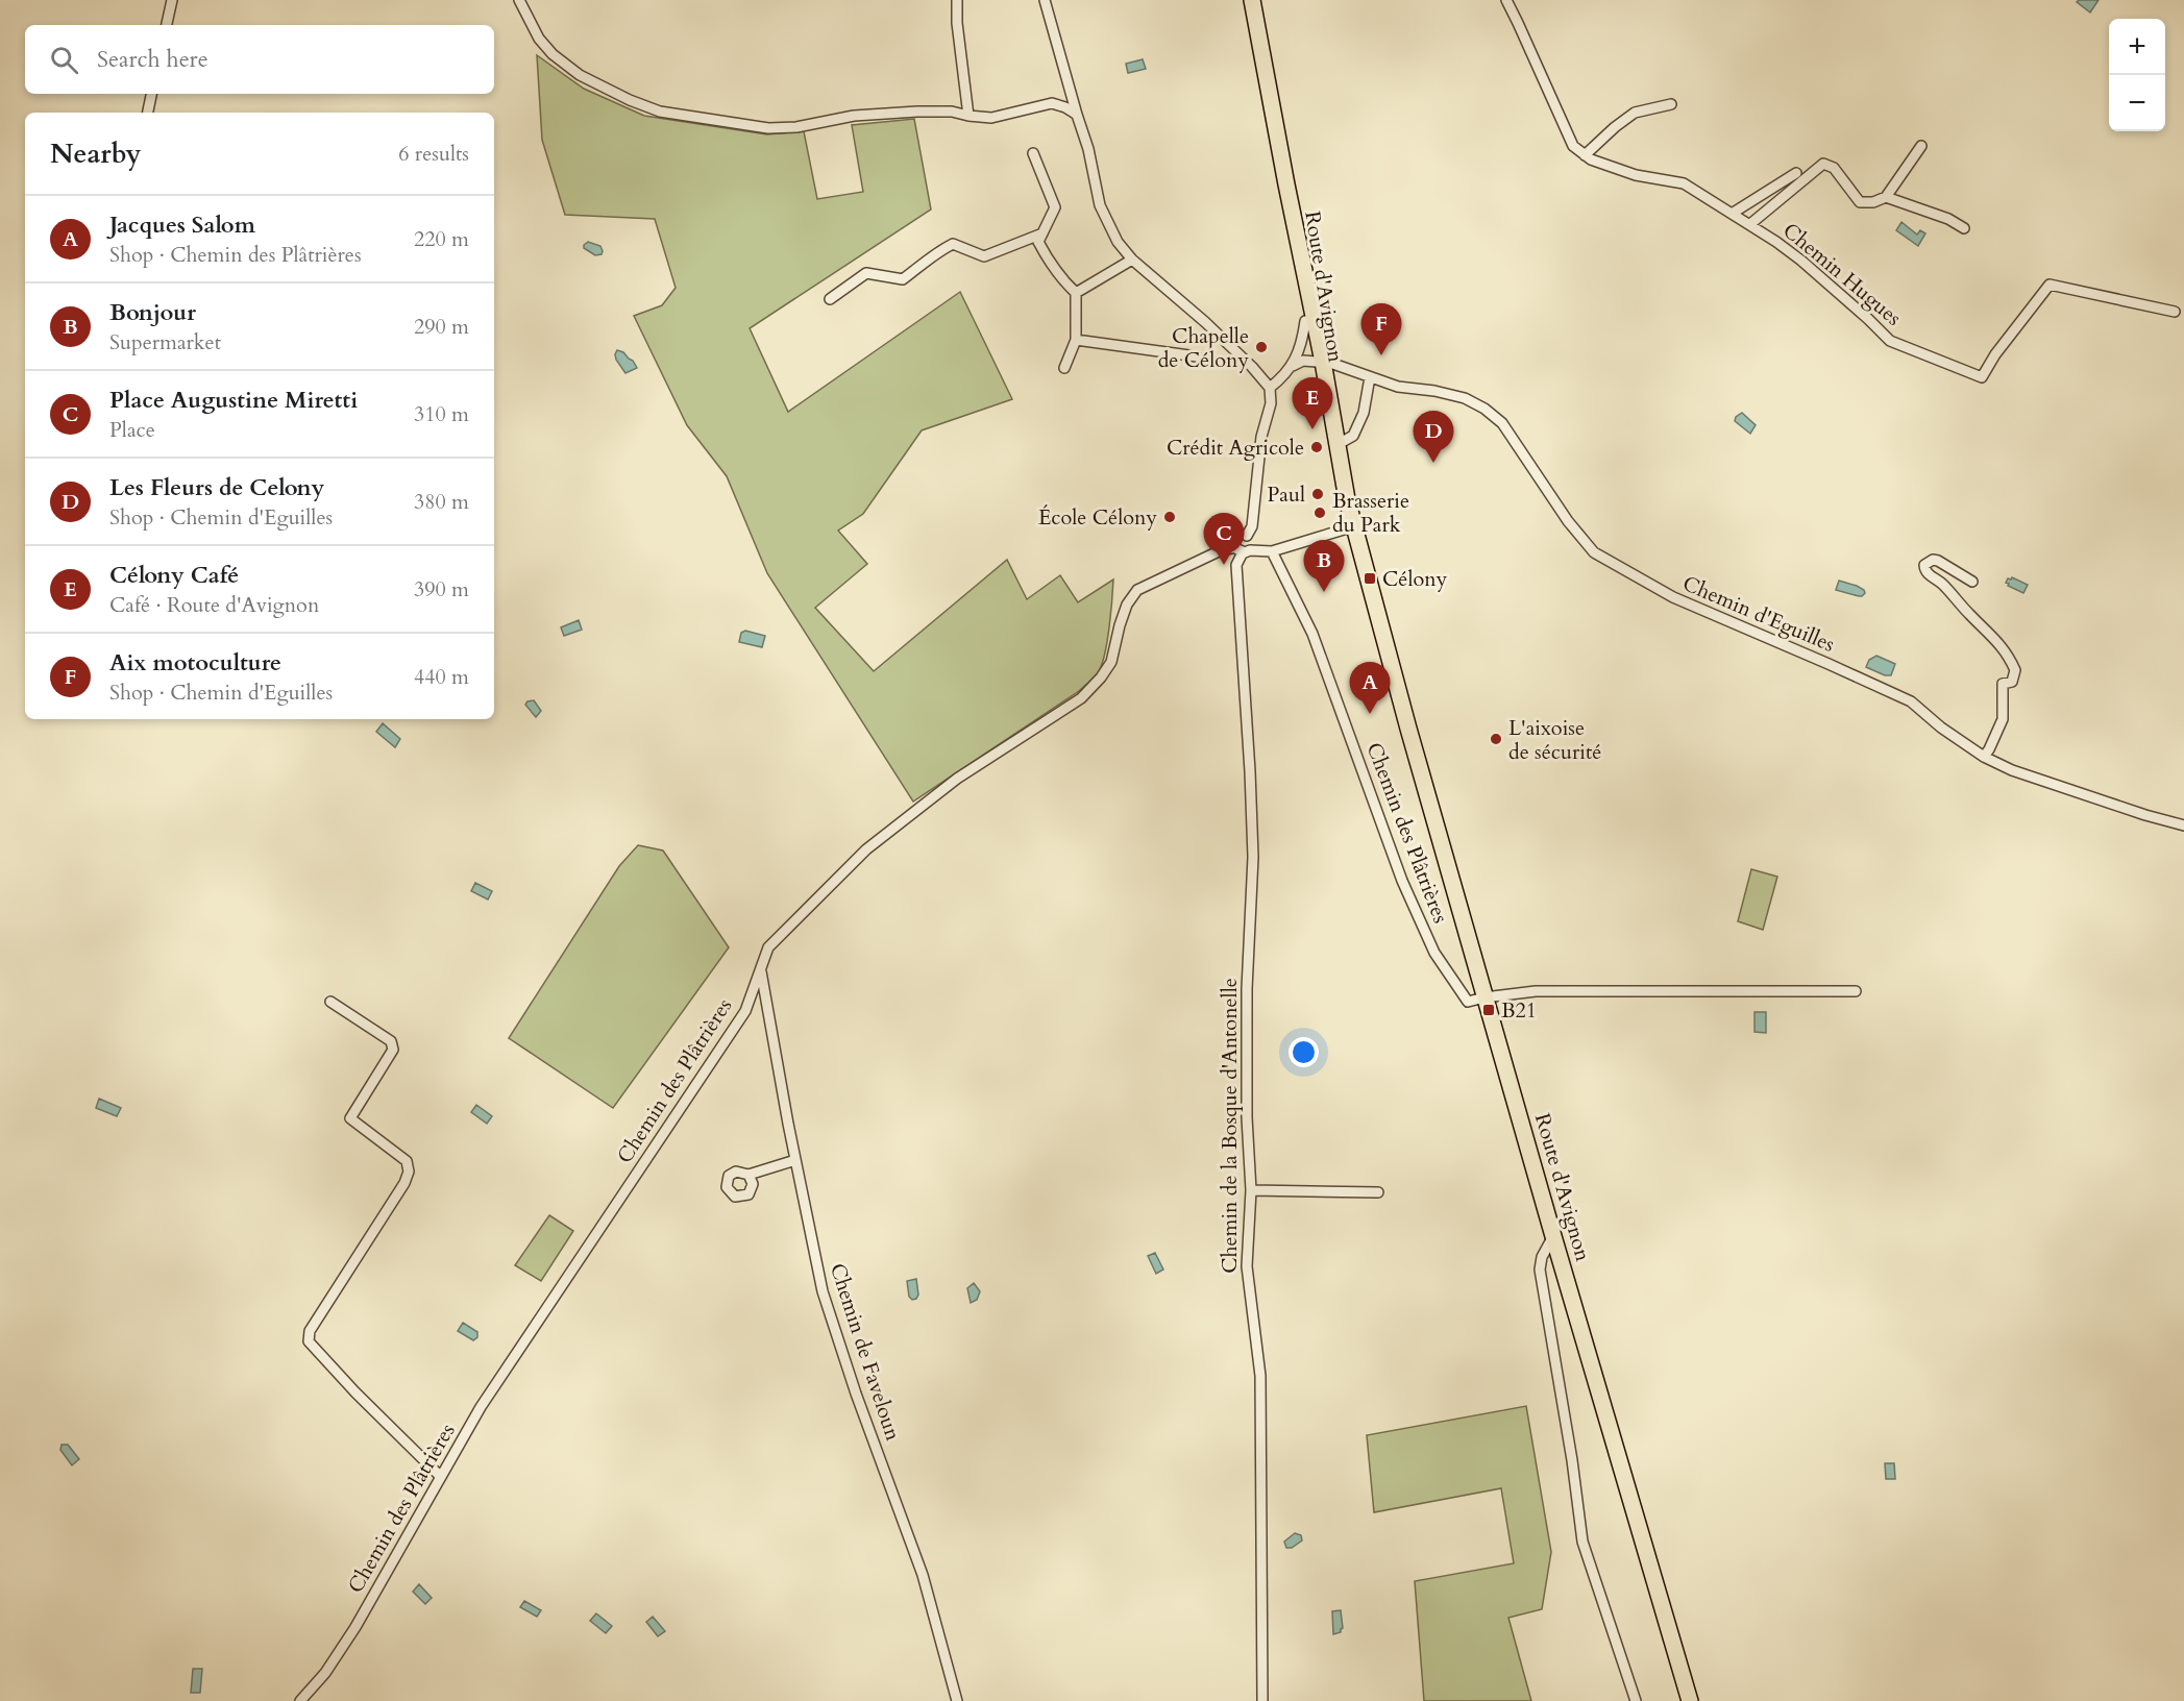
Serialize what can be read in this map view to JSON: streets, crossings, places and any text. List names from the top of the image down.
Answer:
{
  "streets": {
    "main road": ["Route d'Avignon"],
    "street": [
      "Chemin Hugues",
      "Chemin d'Eguilles",
      "Chemin des Plâtrières",
      "Chemin de la Bosque d'Antonelle",
      "Chemin de Faveloun"
    ]
  },
  "crossings": [
    ["Route d'Avignon", "Chemin d'Eguilles"],
    ["Route d'Avignon", "Chemin des Plâtrières"],
    ["Chemin des Plâtrières", "Chemin de la Bosque d'Antonelle"],
    ["Chemin des Plâtrières", "Chemin de Faveloun"]
  ],
  "places": {
    "other": [
      "Chapelle de Célony",
      "Crédit Agricole",
      "Paul",
      "Brasserie du Park",
      "École Célony",
      "L'aixoise de sécurité"
    ],
    "transit": ["Célony", "B21"]
  },
  "page": {
    "map_buttons": ["+", "−"],
    "search": "Search here",
    "heading": ["Nearby", "6 results"],
    "list": [
      {
        "mark": "A",
        "name": "Jacques Salom",
        "note": "Shop · Chemin des Plâtrières",
        "value": "220 m"
      },
      {
        "mark": "B",
        "name": "Bonjour",
        "note": "Supermarket",
        "value": "290 m"
      },
      {
        "mark": "C",
        "name": "Place Augustine Miretti",
        "note": "Place",
        "value": "310 m"
      },
      {
        "mark": "D",
        "name": "Les Fleurs de Celony",
        "note": "Shop · Chemin d'Eguilles",
        "value": "380 m"
      },
      {
        "mark": "E",
        "name": "Célony Café",
        "note": "Café · Route d'Avignon",
        "value": "390 m"
      },
      {
        "mark": "F",
        "name": "Aix motoculture",
        "note": "Shop · Chemin d'Eguilles",
        "value": "440 m"
      }
    ],
    "pins": [
      "F",
      "E",
      "D",
      "C",
      "B",
      "A"
    ]
  }
}
